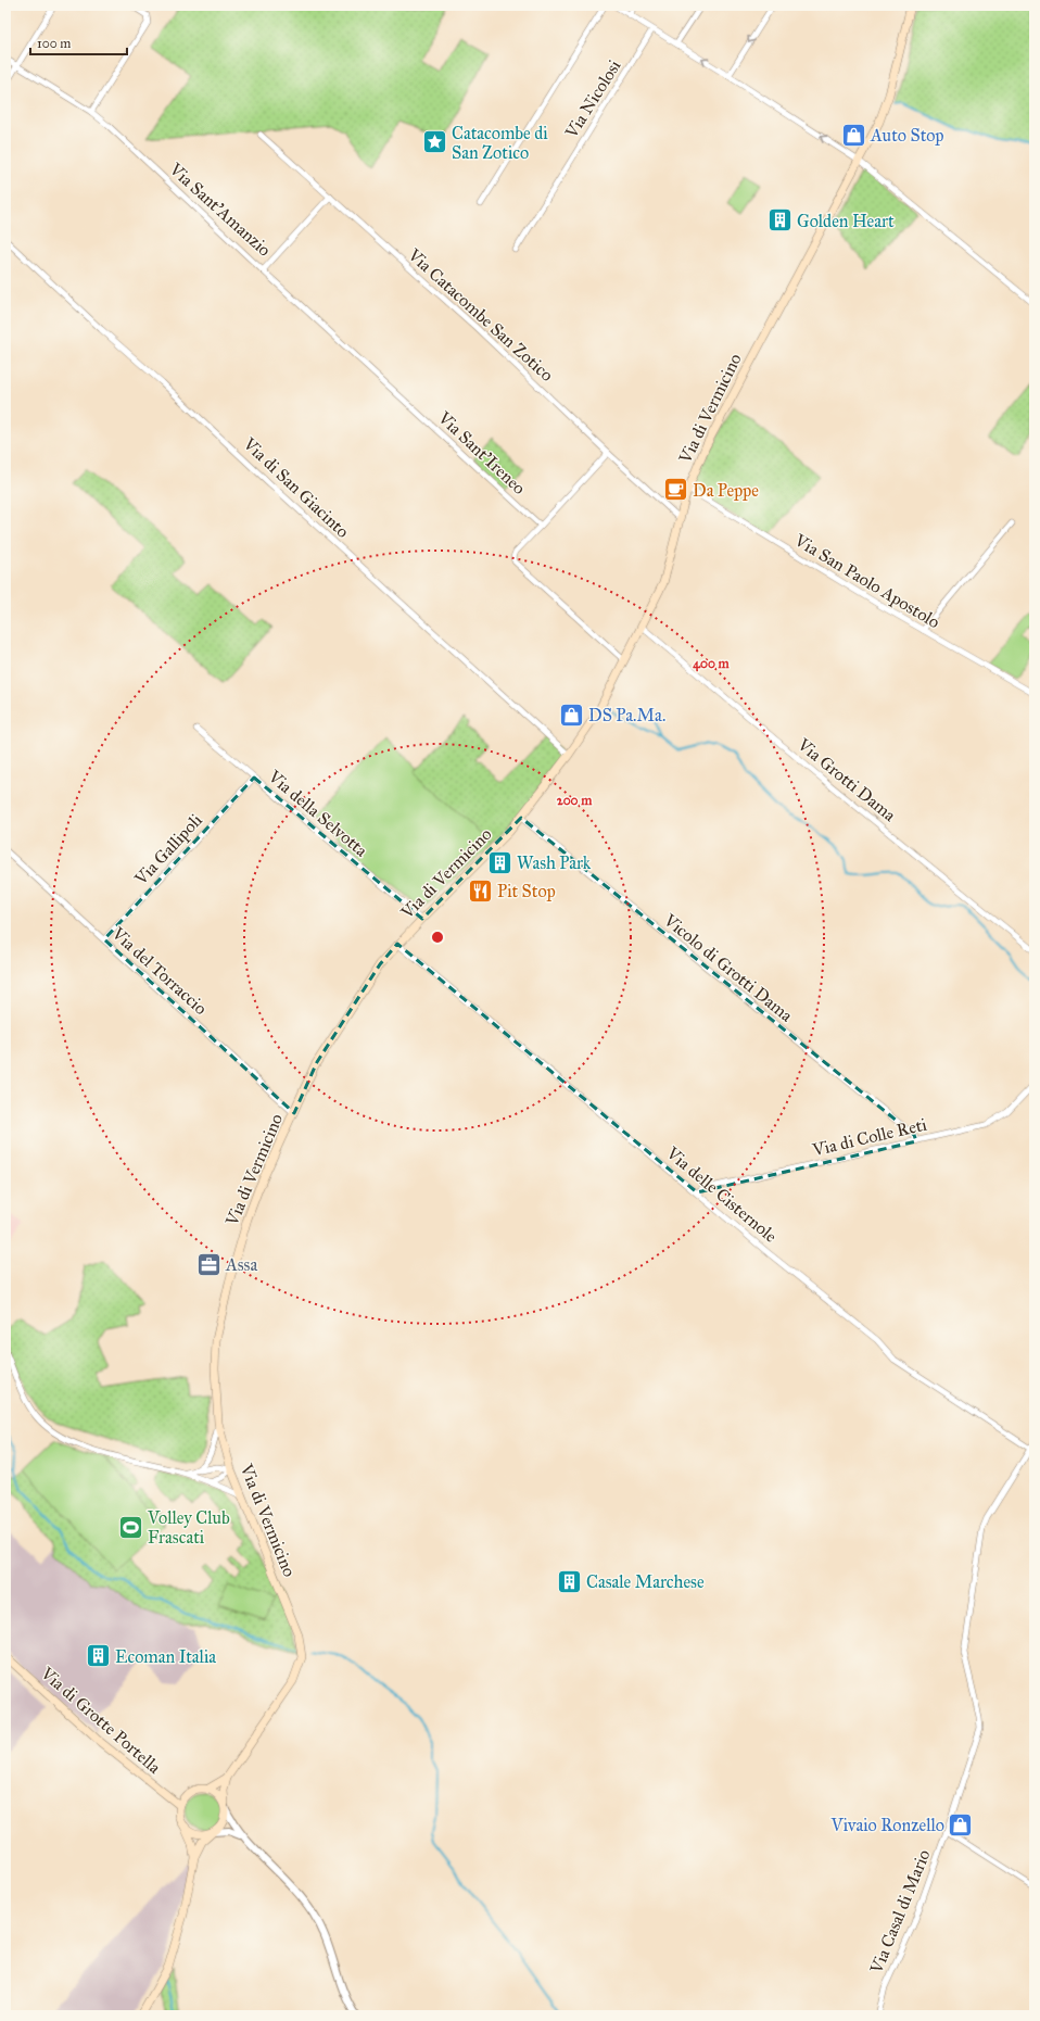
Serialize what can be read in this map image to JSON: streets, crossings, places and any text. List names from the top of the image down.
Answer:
{
  "streets": {
    "main road": ["Via di Vermicino", "Via di Grotte Portella"],
    "street": [
      "Via Nicolosi",
      "Via Sant'Amanzio",
      "Via Catacombe San Zotico",
      "Via Sant'Ireneo",
      "Via di San Giacinto",
      "Via San Paolo Apostolo",
      "Via Grotti Dama",
      "Via della Selvotta",
      "Via Gallipoli",
      "Vicolo di Grotti Dama",
      "Via del Torraccio",
      "Via di Colle Reti",
      "Via delle Cisternole",
      "Via Casal di Mario"
    ]
  },
  "crossings": [
    ["Via Sant'Amanzio", "Via Catacombe San Zotico"],
    ["Via Sant'Amanzio", "Via Sant'Ireneo"],
    ["Via Catacombe San Zotico", "Via di Vermicino"],
    ["Via di Vermicino", "Via di San Giacinto"],
    ["Via di Vermicino", "Via San Paolo Apostolo"],
    ["Via di Vermicino", "Via Grotti Dama"],
    ["Via di Vermicino", "Via della Selvotta"],
    ["Via di Vermicino", "Vicolo di Grotti Dama"],
    ["Via di Vermicino", "Via del Torraccio"],
    ["Via di Vermicino", "Via delle Cisternole"],
    ["Via di Vermicino", "Via di Grotte Portella"],
    ["Via della Selvotta", "Via Gallipoli"],
    ["Via Gallipoli", "Via del Torraccio"],
    ["Vicolo di Grotti Dama", "Via di Colle Reti"],
    ["Via di Colle Reti", "Via delle Cisternole"],
    ["Via delle Cisternole", "Via Casal di Mario"]
  ],
  "places": {
    "shop": ["Auto Stop", "DS Pa.Ma.", "Vivaio Ronzello"],
    "place": ["Catacombe di San Zotico"],
    "building": [
      "Golden Heart",
      "Wash Park",
      "Casale Marchese",
      "Ecoman Italia"
    ],
    "cafe": ["Da Peppe"],
    "restaurant": ["Pit Stop"],
    "office": ["Assa"],
    "sports": ["Volley Club Frascati"]
  },
  "scale_bar": "100 m",
  "rings": ["400 m", "200 m"]
}
